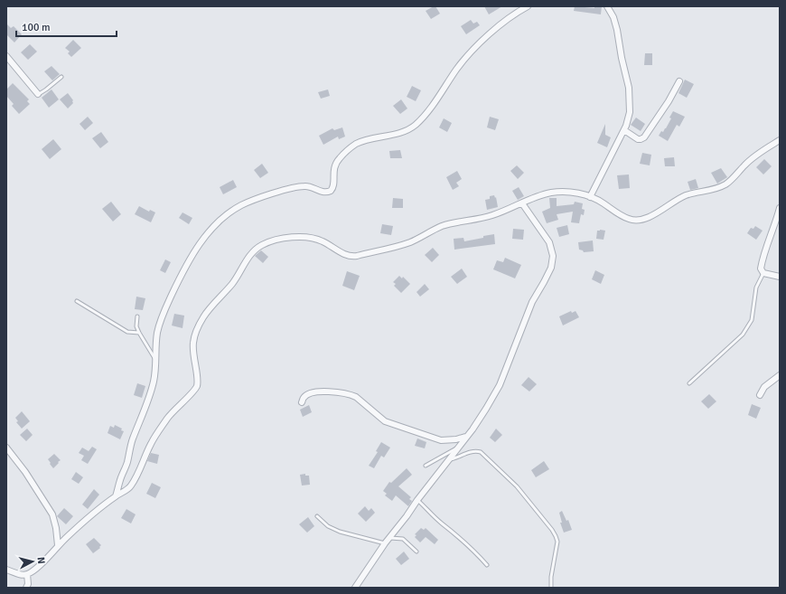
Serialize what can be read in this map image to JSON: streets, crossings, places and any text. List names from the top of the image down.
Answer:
{
  "scale_bar": "100 m",
  "north": "right"
}
